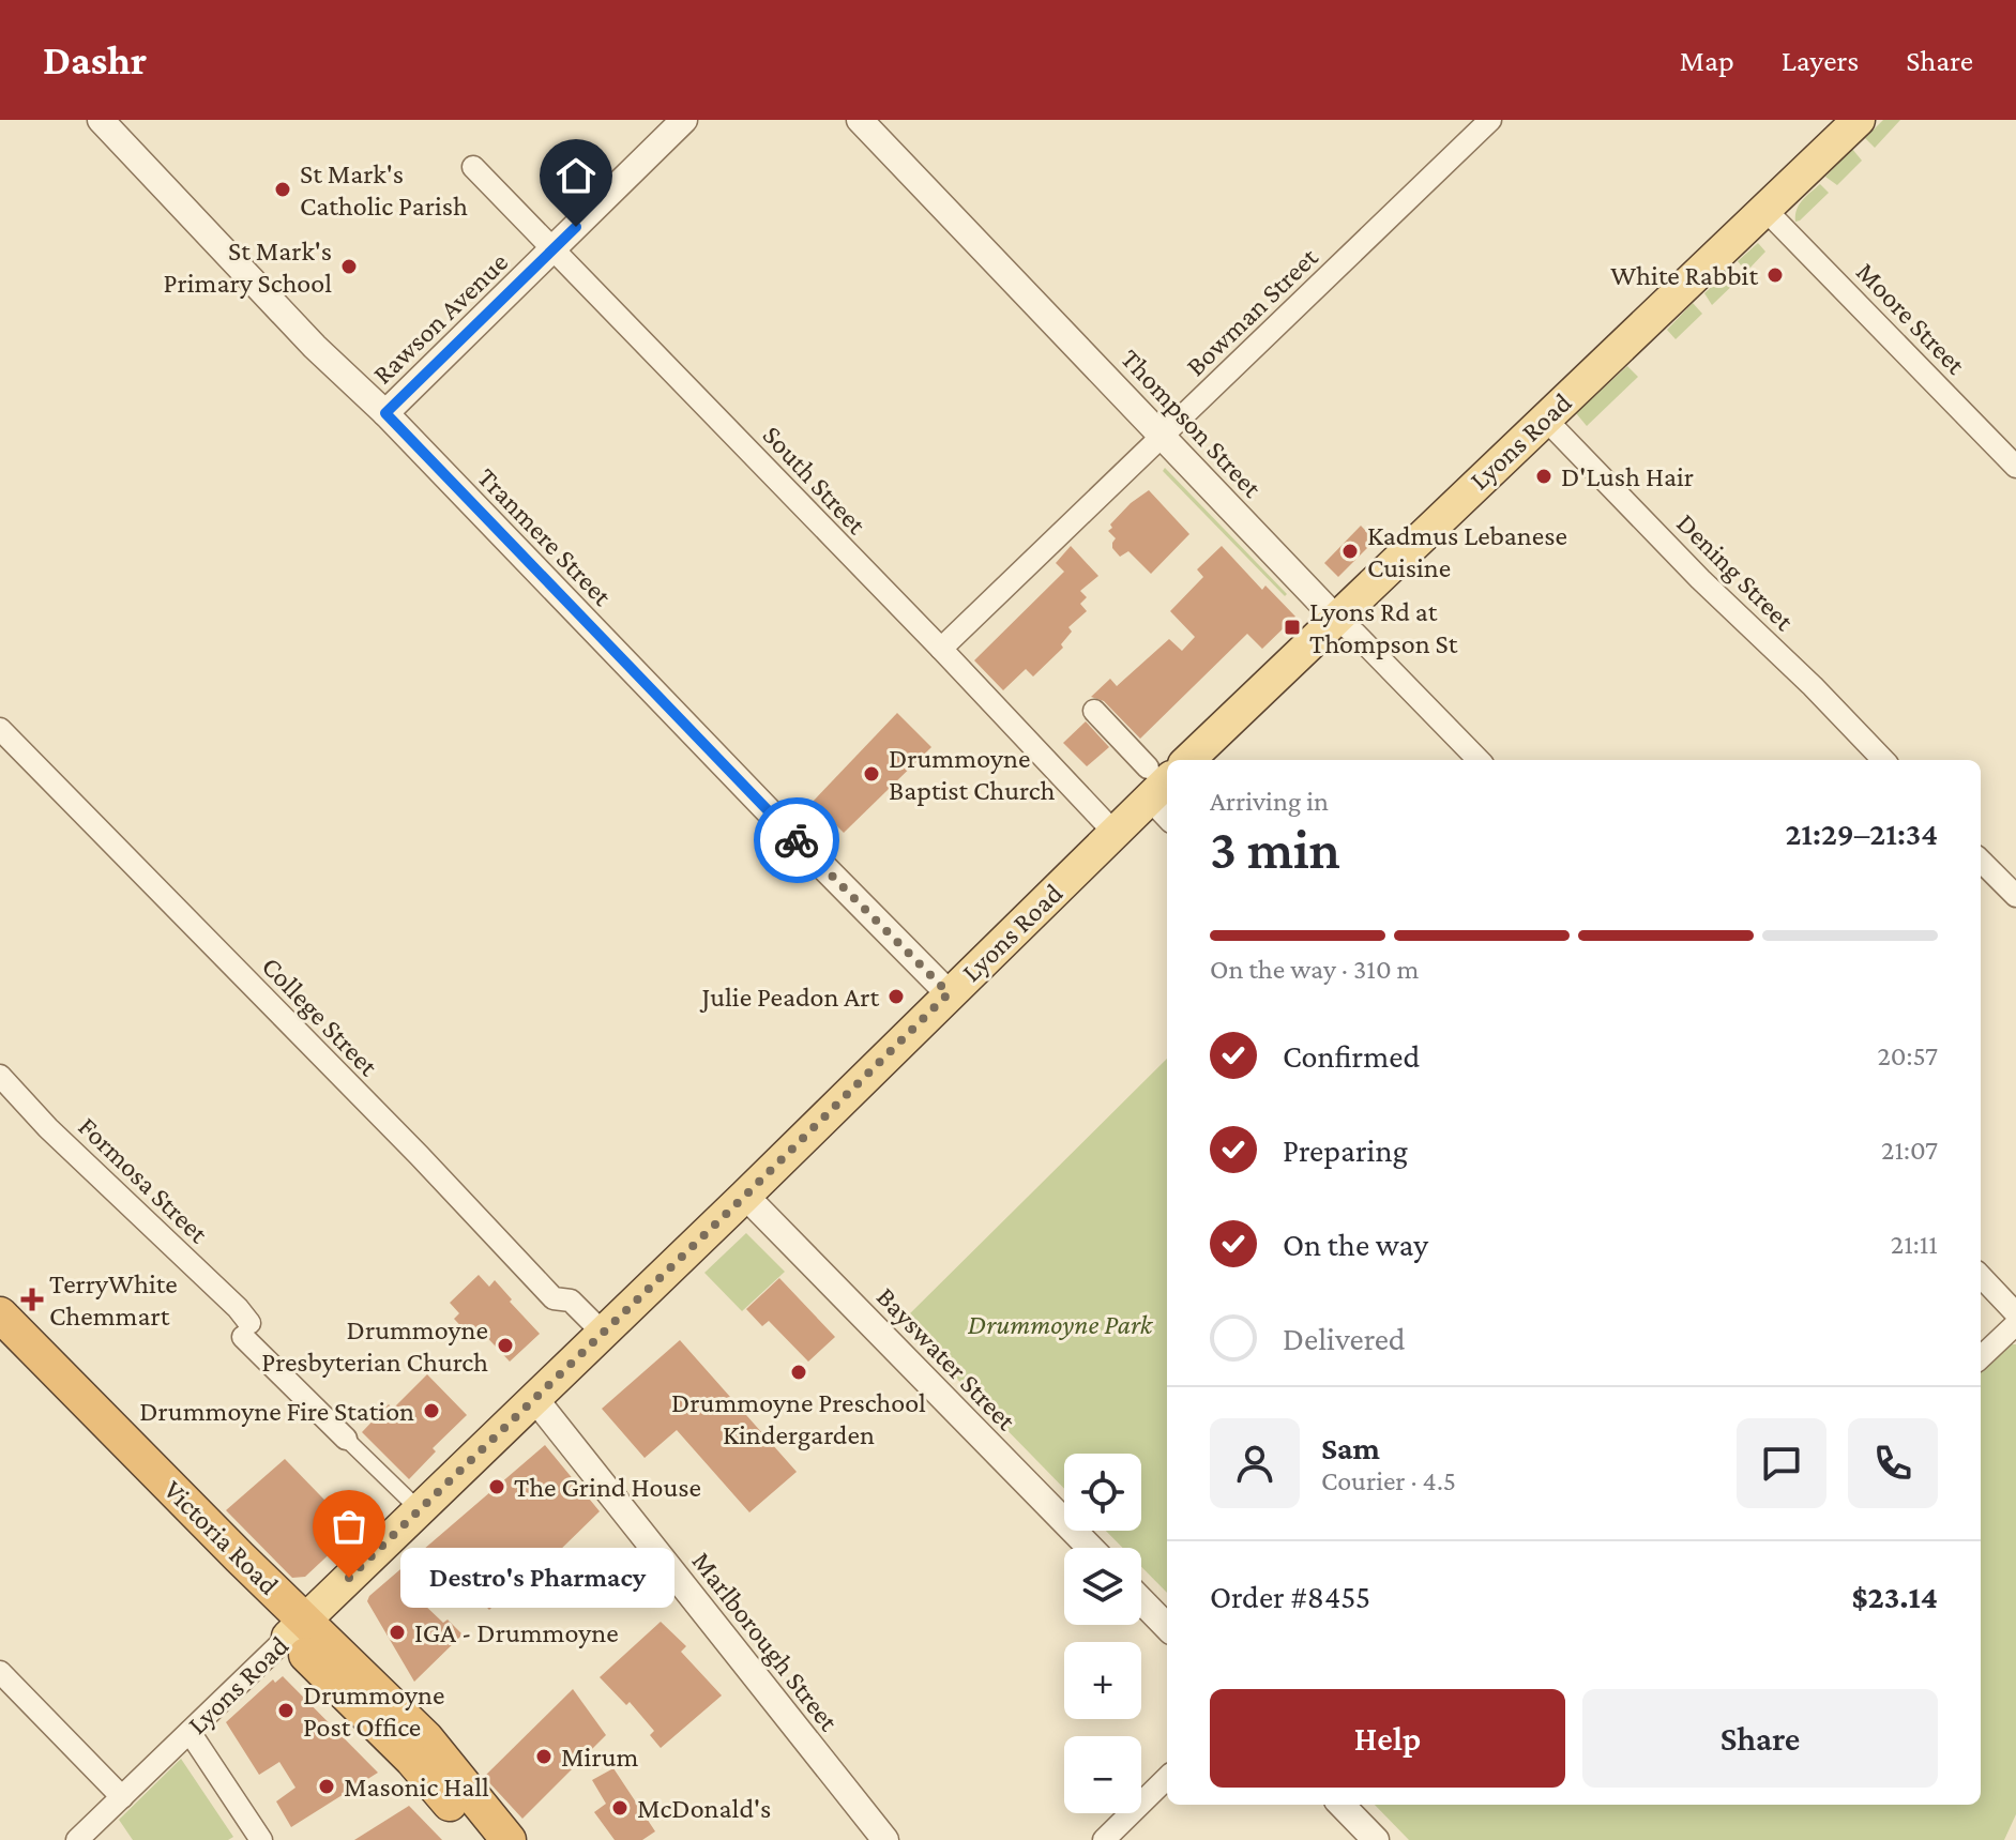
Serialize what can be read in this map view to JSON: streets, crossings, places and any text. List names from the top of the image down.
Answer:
{
  "streets": {
    "highway": ["Victoria Road"],
    "main road": ["Lyons Road"],
    "street": [
      "Bowman Street",
      "Rawson Avenue",
      "Moore Street",
      "Thompson Street",
      "South Street",
      "Tranmere Street",
      "Dening Street",
      "College Street",
      "Formosa Street",
      "Bayswater Street",
      "Marlborough Street"
    ]
  },
  "crossings": [
    ["Bowman Street", "Thompson Street"],
    ["Bowman Street", "South Street"],
    ["Rawson Avenue", "South Street"],
    ["Rawson Avenue", "Tranmere Street"],
    ["Moore Street", "Lyons Road"],
    ["Thompson Street", "Lyons Road"],
    ["Lyons Road", "South Street"],
    ["Lyons Road", "Tranmere Street"],
    ["Lyons Road", "Dening Street"],
    ["Lyons Road", "College Street"],
    ["Lyons Road", "Formosa Street"],
    ["Lyons Road", "Bayswater Street"],
    ["Lyons Road", "Victoria Road"],
    ["Lyons Road", "Marlborough Street"]
  ],
  "parks": ["Drummoyne Park"],
  "places": {
    "other": [
      "St Mark's Catholic Parish",
      "St Mark's Primary School",
      "White Rabbit",
      "D'Lush Hair",
      "Kadmus Lebanese Cuisine",
      "Drummoyne Baptist Church",
      "Julie Peadon Art",
      "Drummoyne Presbyterian Church",
      "Drummoyne Preschool Kindergarden",
      "Drummoyne Fire Station",
      "The Grind House",
      "Destro's Pharmacy",
      "IGA - Drummoyne",
      "Drummoyne Post Office",
      "Mirum",
      "Masonic Hall",
      "McDonald's"
    ],
    "transit": ["Lyons Rd at Thompson St"],
    "health": ["TerryWhite Chemmart"]
  },
  "page": {
    "header": "Dashr",
    "nav": ["Map", "Layers", "Share"],
    "heading": ["3 min", "Arriving in", "21:29–21:34"],
    "panel": [
      "Sam",
      "Courier · 4.5",
      "Order #8455",
      "$23.14"
    ],
    "bar": "On the way · 310 m",
    "list": [
      ["Confirmed", "20:57"],
      ["Preparing", "21:07"],
      ["On the way", "21:11"],
      "Delivered"
    ],
    "map_buttons": ["+", "−"],
    "bubble": "Destro's Pharmacy",
    "buttons": ["Help", "Share"]
  }
}
